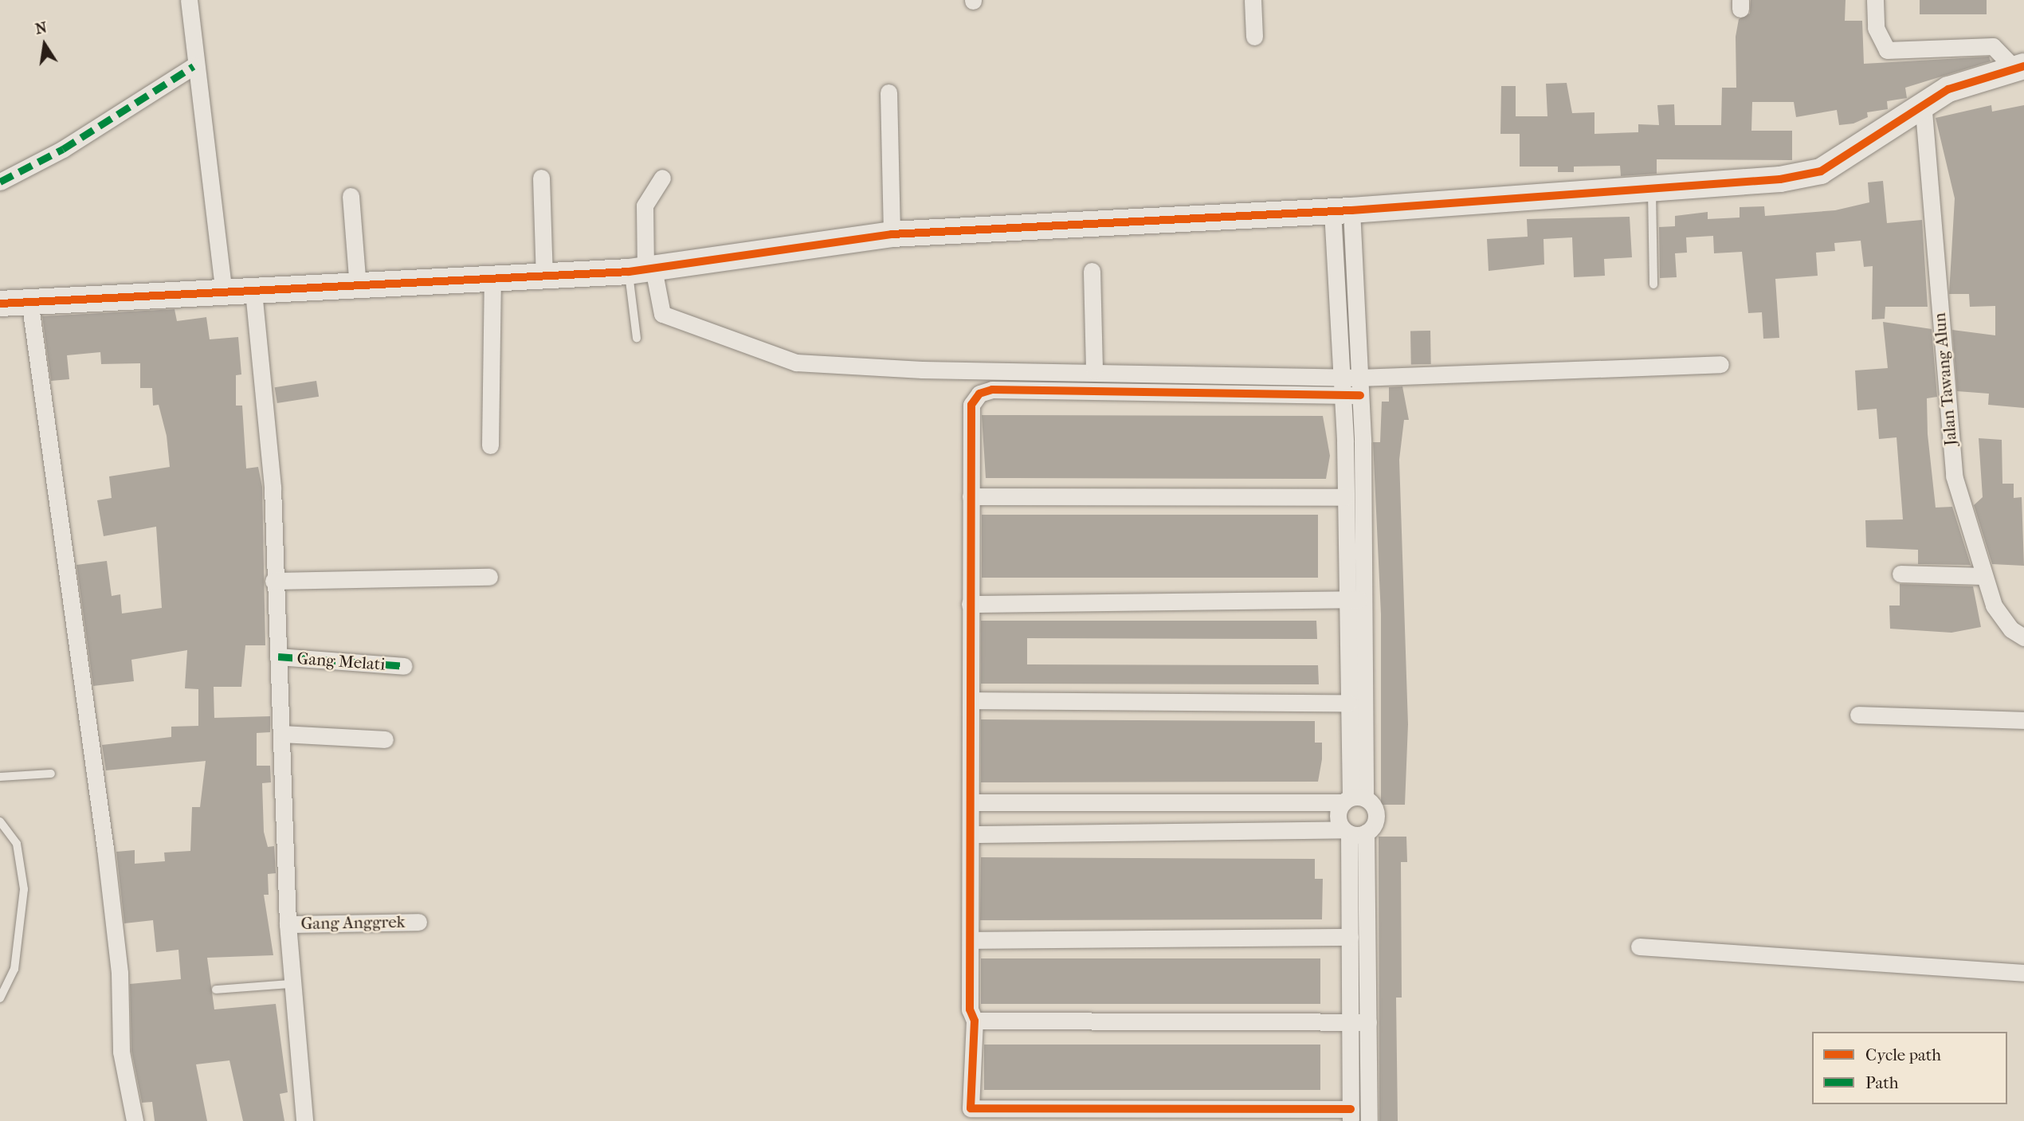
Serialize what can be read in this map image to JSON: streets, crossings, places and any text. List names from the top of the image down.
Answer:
{
  "streets": {
    "street": ["Jalan Tawang Alun", "Gang Melati", "Gang Anggrek"]
  },
  "legend": ["Cycle path", "Path"],
  "north": "top"
}
